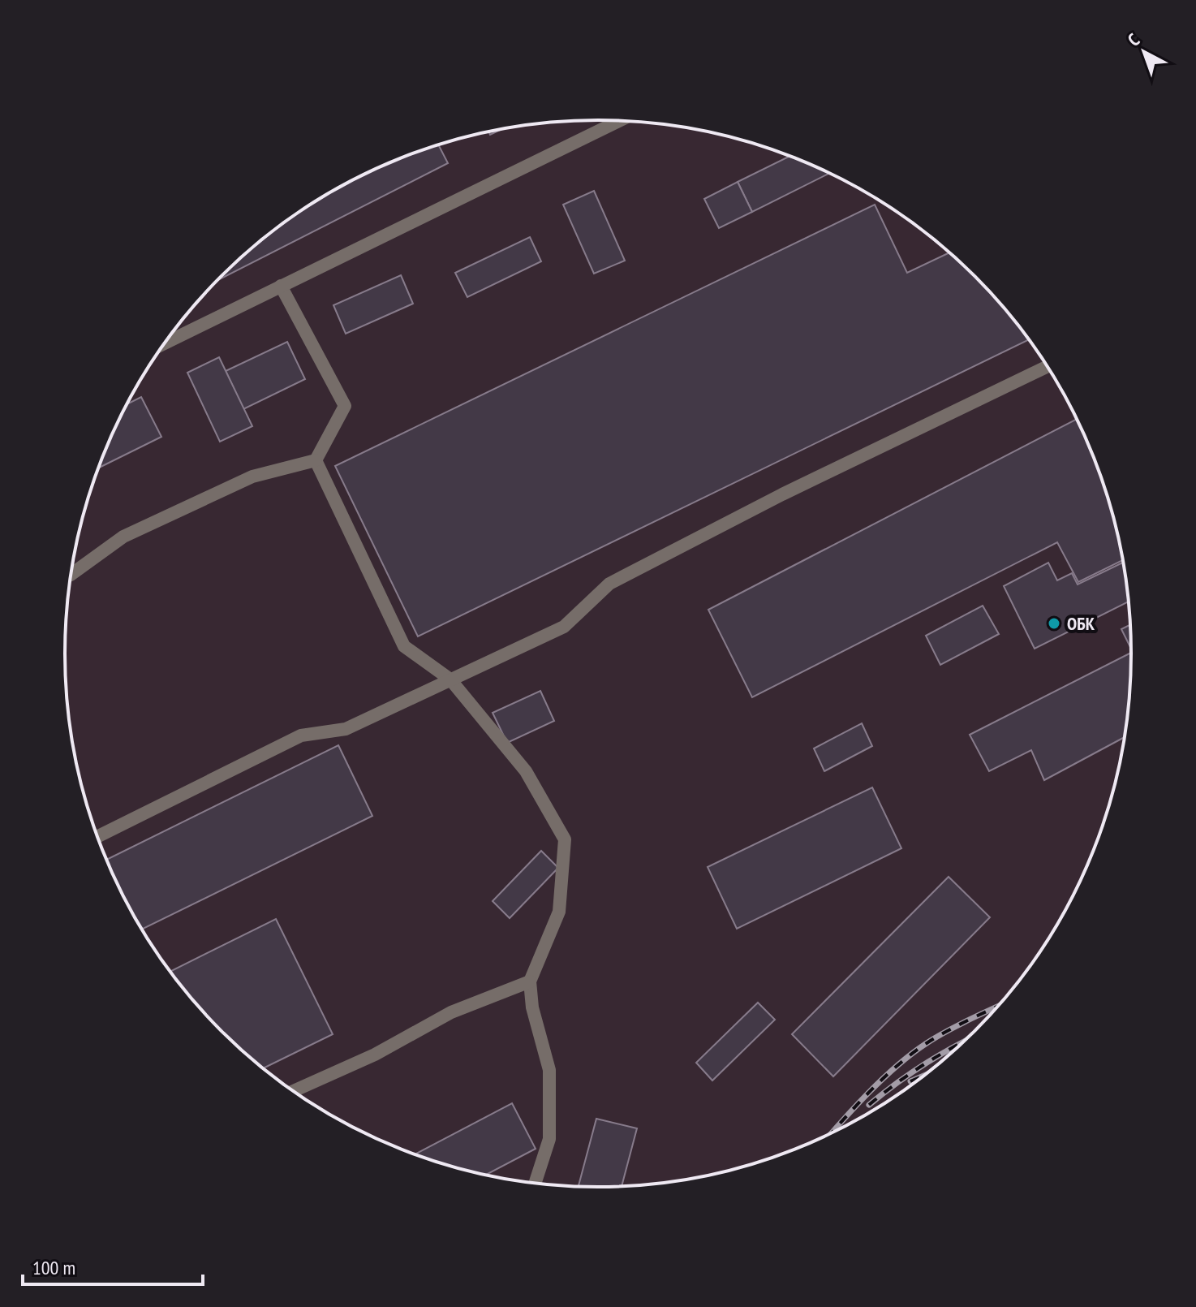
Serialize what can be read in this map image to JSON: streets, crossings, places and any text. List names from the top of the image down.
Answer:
{
  "places": ["ОБК"],
  "scale_bar": "100 m",
  "north": "top left"
}
